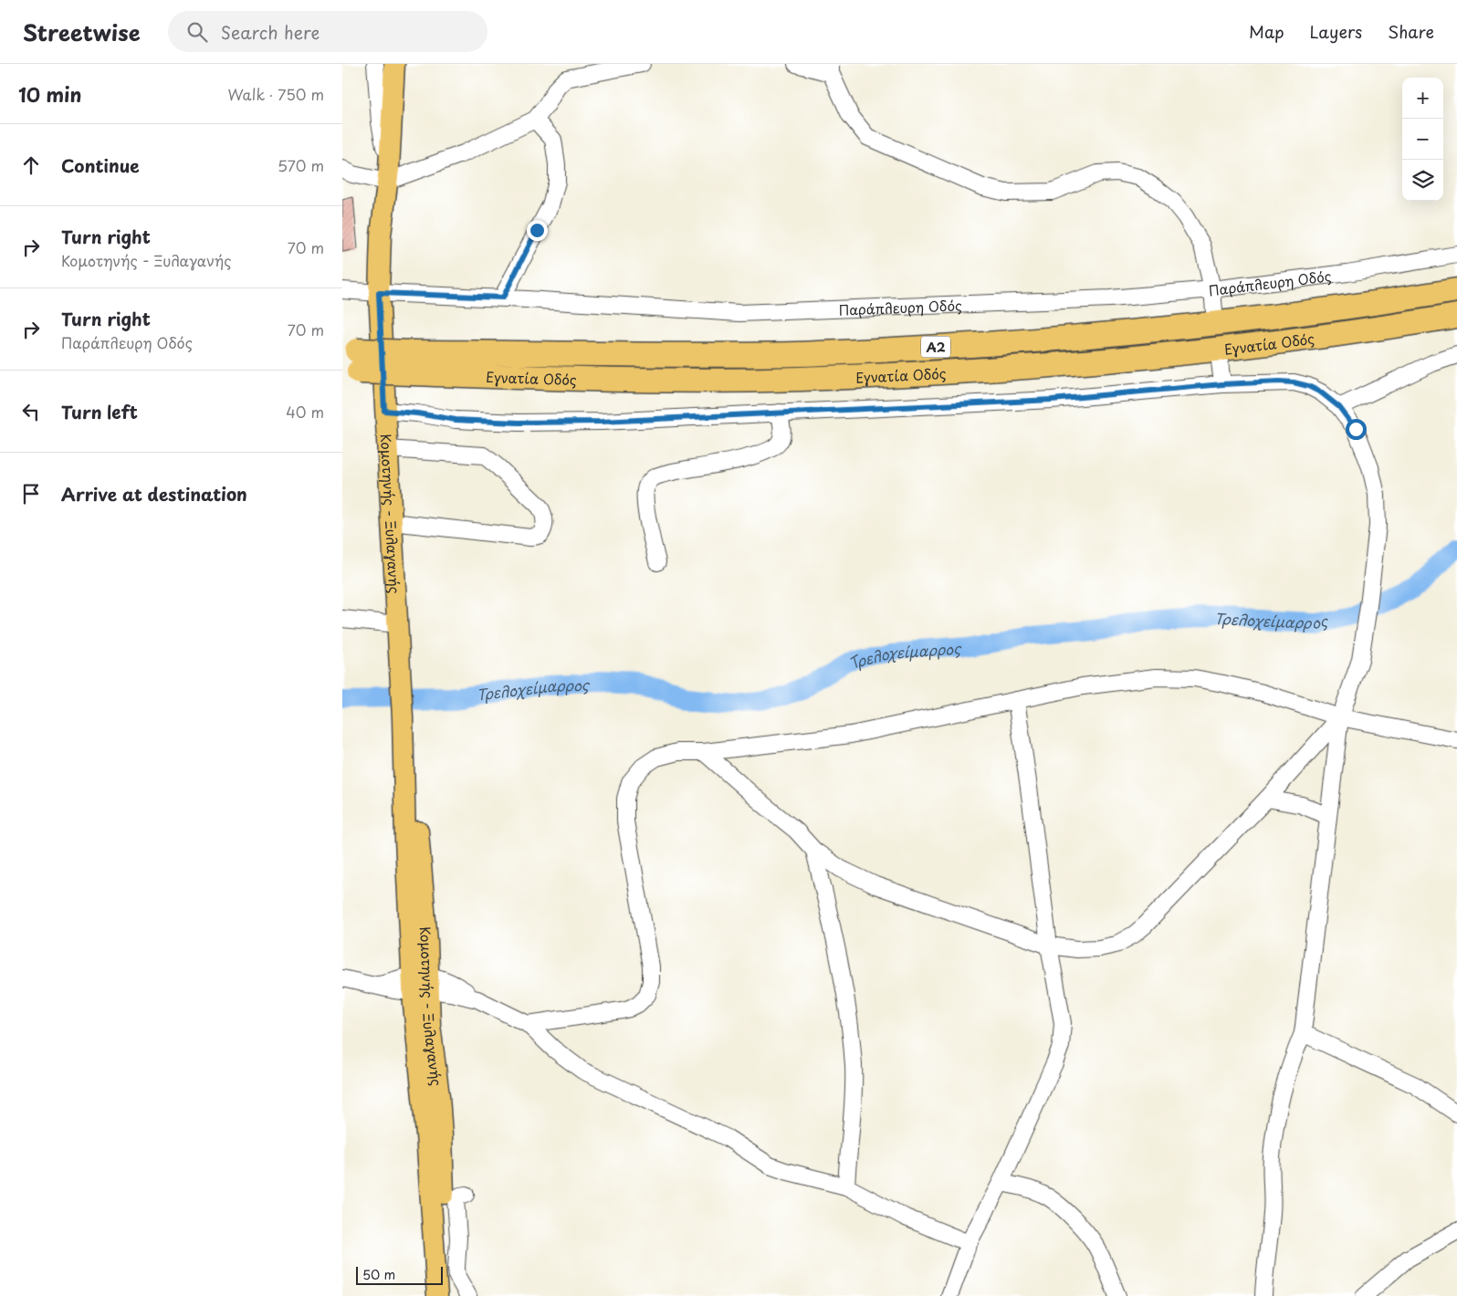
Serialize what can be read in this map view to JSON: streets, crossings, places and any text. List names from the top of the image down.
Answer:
{
  "streets": {
    "highway": ["Εγνατία Οδός", "Α2"],
    "main road": ["Κομοτηνής - Ξυλαγανής"],
    "street": ["Παράπλευρη Οδός"]
  },
  "crossings": [
    ["Παράπλευρη Οδός", "Κομοτηνής - Ξυλαγανής"]
  ],
  "water": ["Τρελοχείμαρρος"],
  "scale_bar": "50 m",
  "page": {
    "header": "Streetwise",
    "search": "Search here",
    "nav": ["Map", "Layers", "Share"],
    "heading": ["10 min", "Walk · 750 m"],
    "map_buttons": ["+", "−"],
    "list": [
      ["Continue", "570 m"],
      ["Turn right", "Κομοτηνής - Ξυλαγανής", "70 m"],
      ["Turn right", "Παράπλευρη Οδός", "70 m"],
      ["Turn left", "40 m"],
      "Arrive at destination"
    ],
    "scale": "50 m"
  }
}
